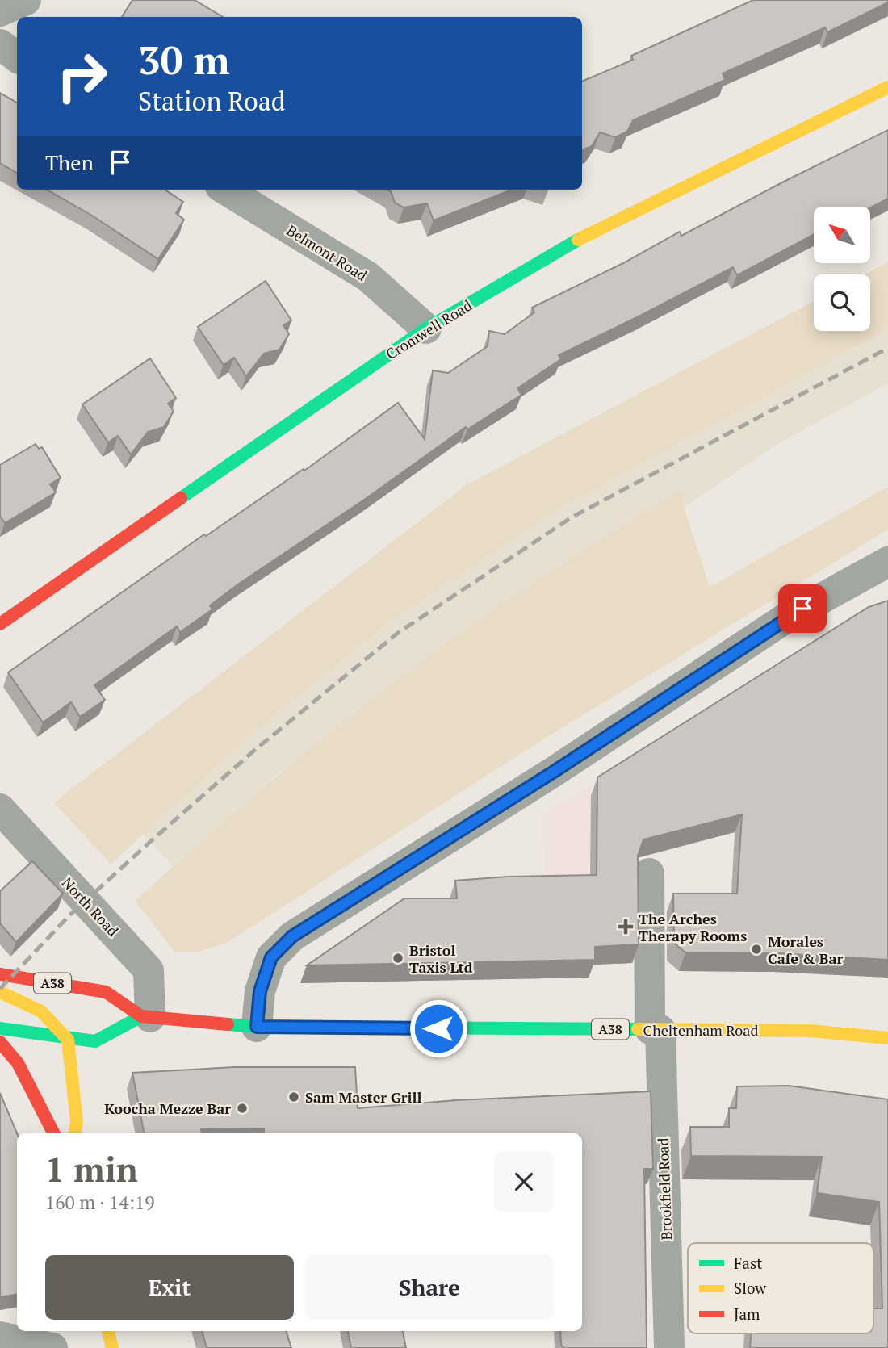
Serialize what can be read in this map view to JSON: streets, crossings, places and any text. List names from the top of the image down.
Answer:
{
  "streets": {
    "street": [
      "Belmont Road",
      "Cromwell Road",
      "North Road",
      "A38",
      "Cheltenham Road",
      "Brookfield Road"
    ]
  },
  "crossings": [
    ["Belmont Road", "Cromwell Road"],
    ["North Road", "Cheltenham Road"],
    ["Cheltenham Road", "Brookfield Road"]
  ],
  "places": {
    "health": ["The Arches Therapy Rooms"],
    "other": [
      "Morales Cafe & Bar",
      "Bristol Taxis Ltd",
      "Sam Master Grill",
      "Koocha Mezze Bar"
    ]
  },
  "legend": ["Fast", "Slow", "Jam"],
  "north": "top left",
  "page": {
    "turn": ["30 m", "Station Road"],
    "then": "Then",
    "heading": ["1 min", "160 m · 14:19"],
    "buttons": ["Exit", "Share"]
  }
}
